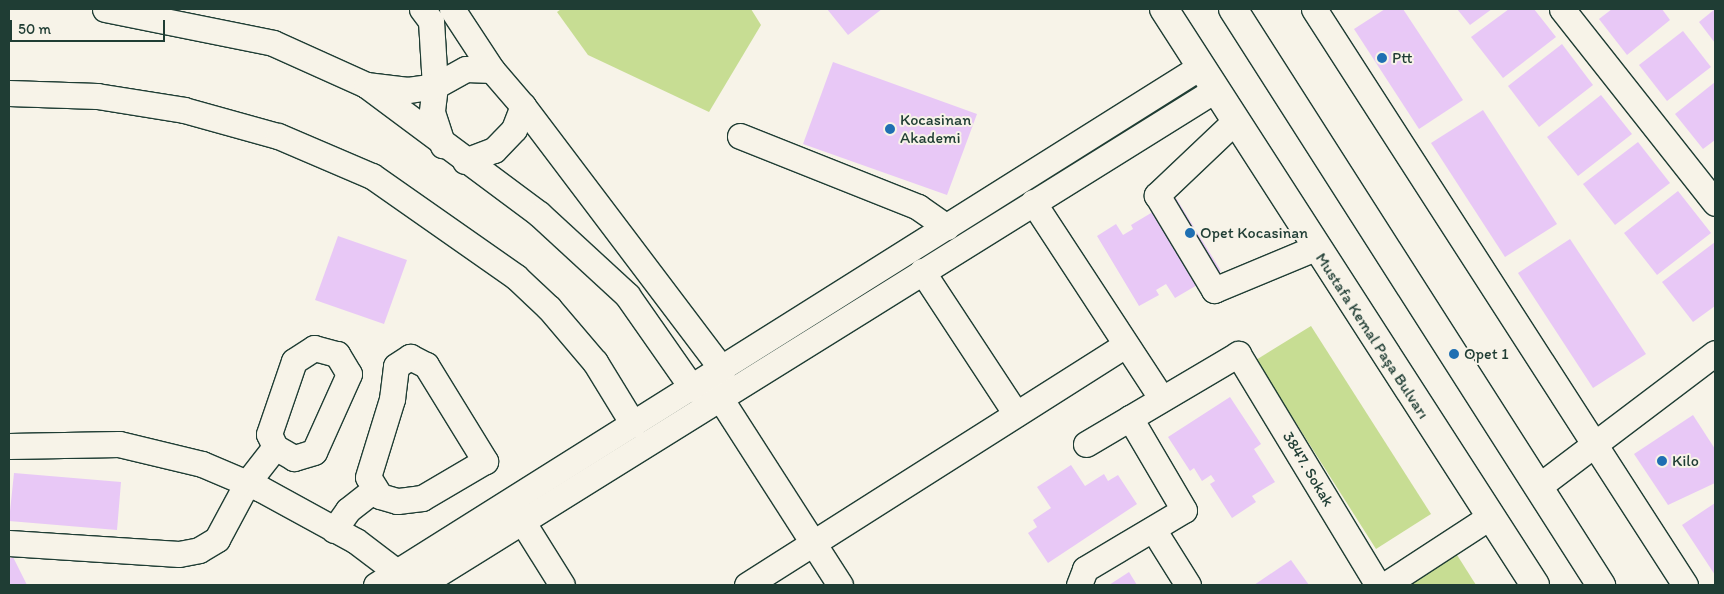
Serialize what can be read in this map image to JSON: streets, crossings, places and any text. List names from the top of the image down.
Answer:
{
  "streets": {
    "main road": ["Mustafa Kemal Paşa Bulvarı"],
    "street": ["3847. Sokak"]
  },
  "places": [
    "Ptt",
    "Kocasinan Akademi",
    "Opet Kocasinan",
    "Opet 1",
    "Kilo"
  ],
  "scale_bar": "50 m"
}
